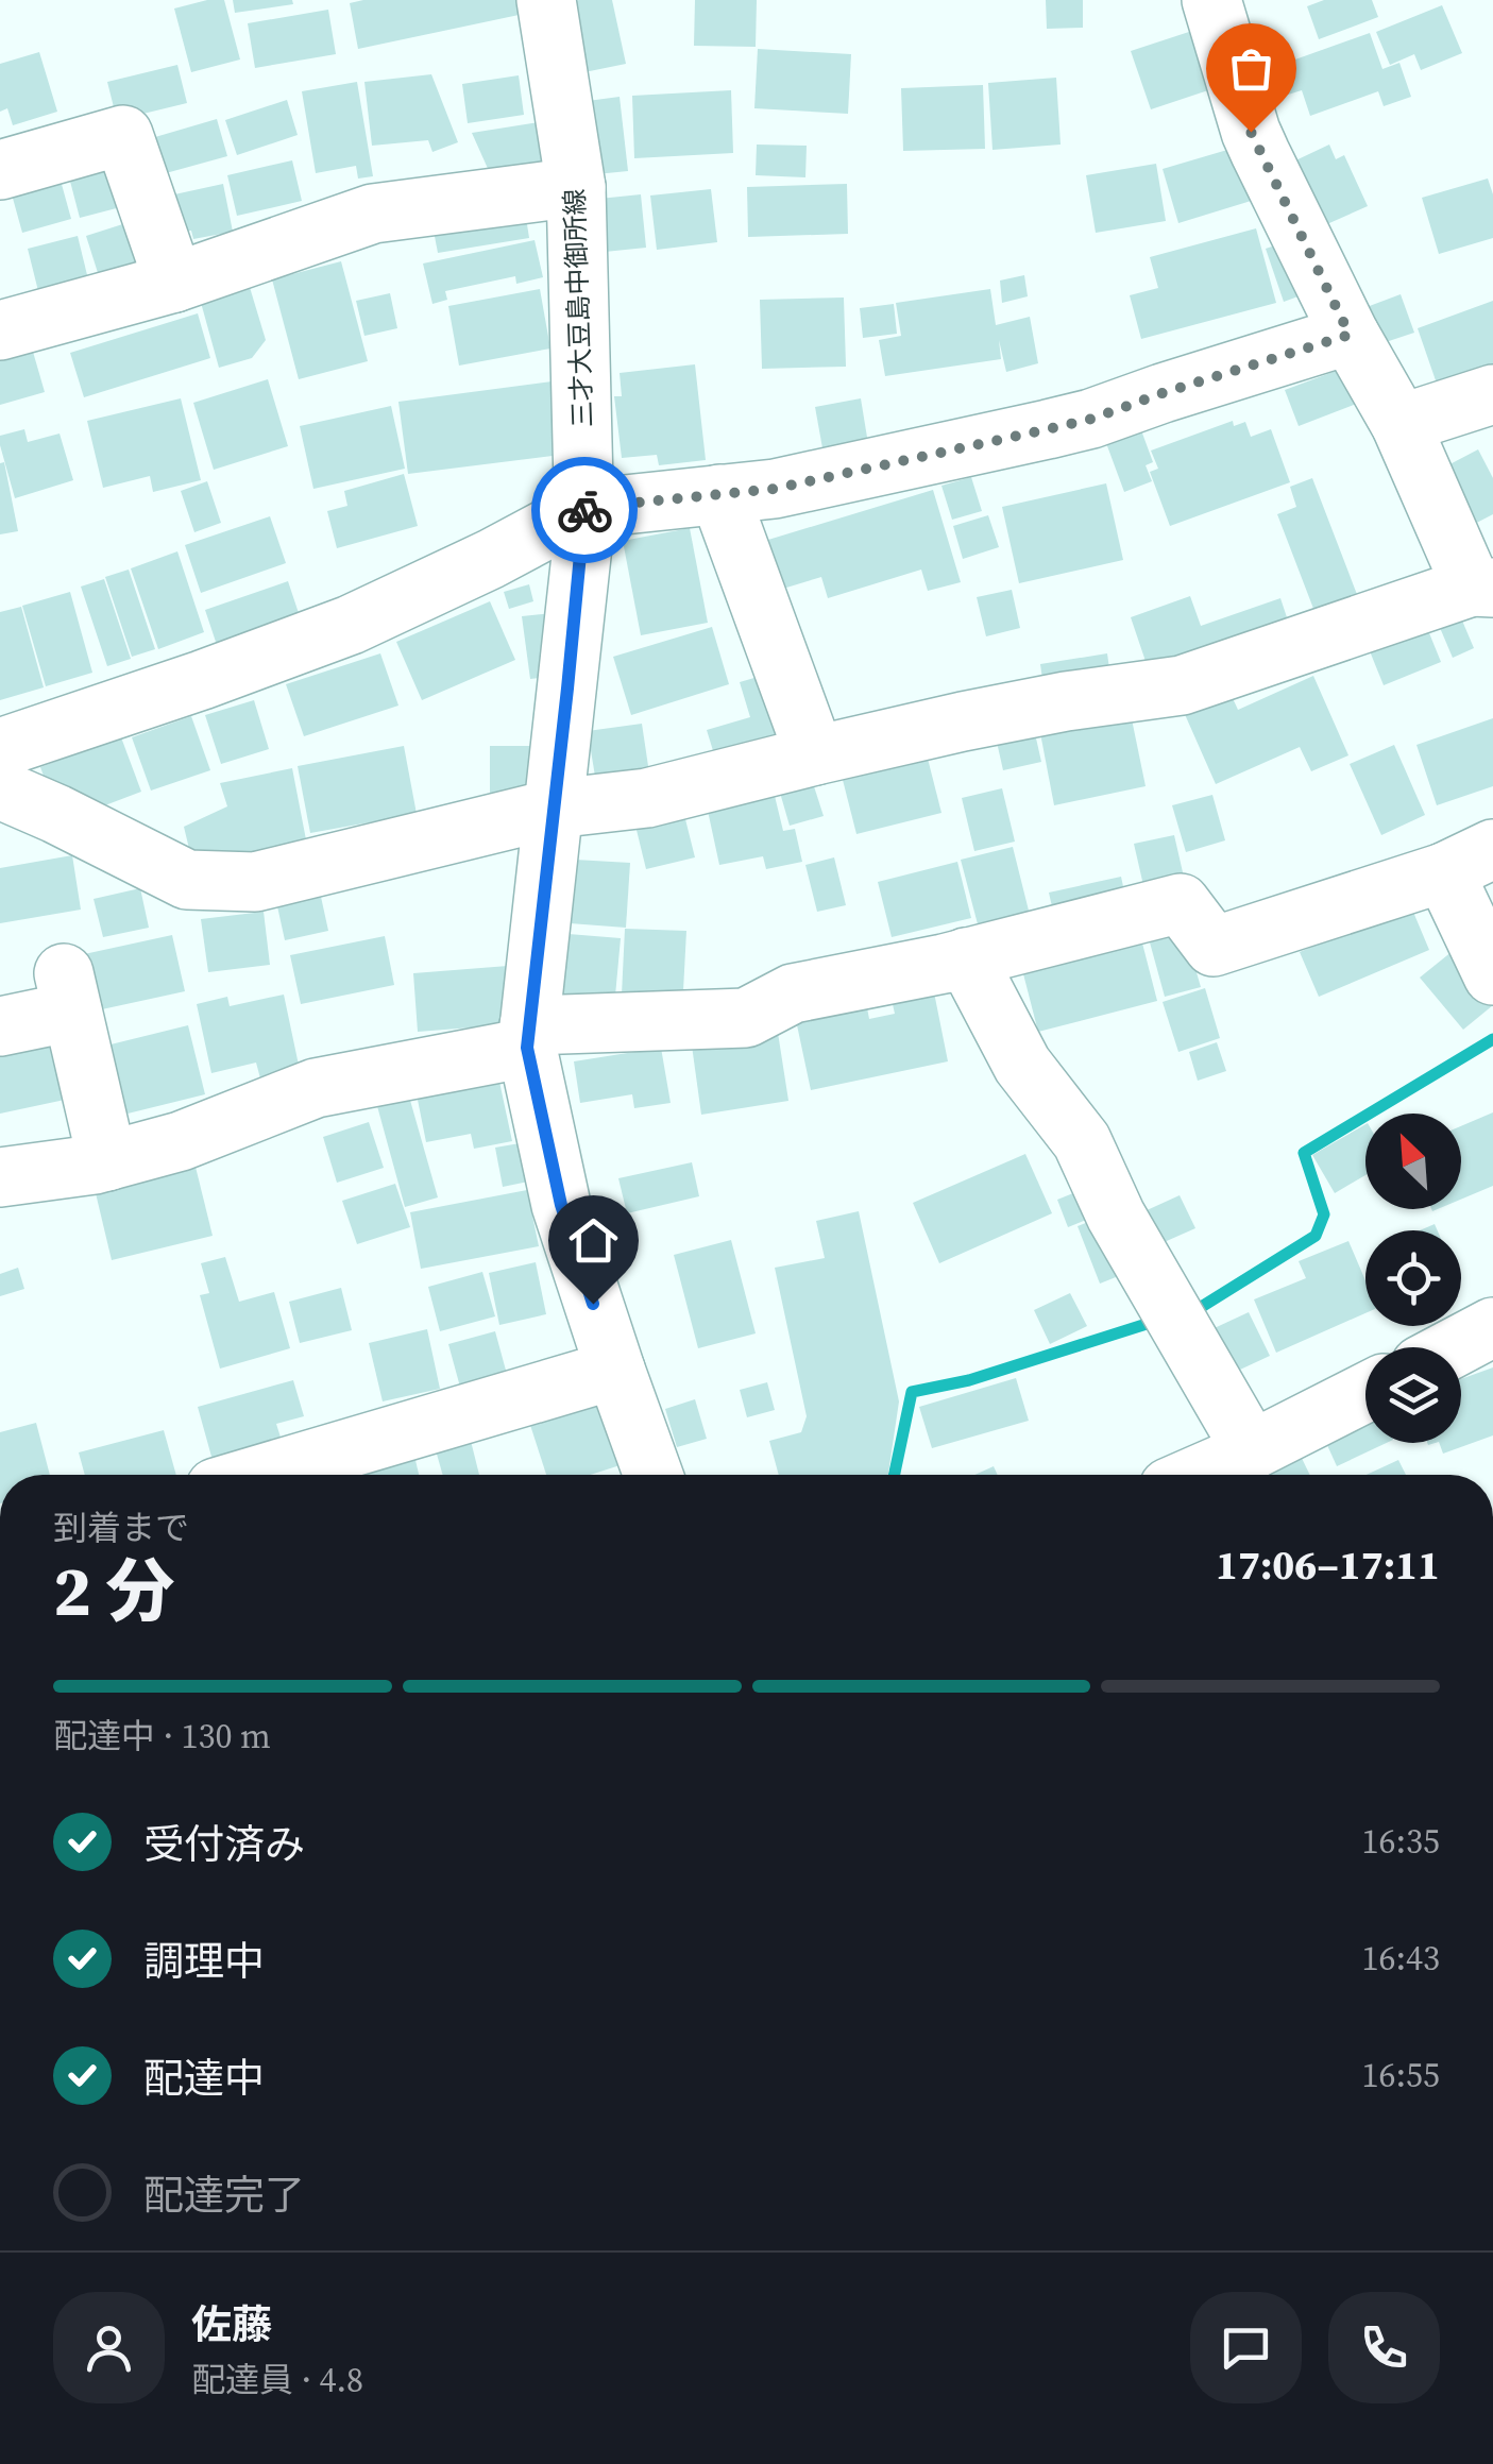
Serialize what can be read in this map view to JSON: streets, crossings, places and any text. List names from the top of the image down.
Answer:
{
  "streets": {
    "street": ["三才大豆島中御所線"]
  },
  "north": "top left",
  "page": {
    "heading": ["2 分", "到着まで", "17:06–17:11"],
    "panel": ["佐藤", "配達員 · 4.8"],
    "bar": "配達中 · 130 m",
    "list": [
      ["受付済み", "16:35"],
      ["調理中", "16:43"],
      ["配達中", "16:55"],
      "配達完了"
    ]
  }
}
